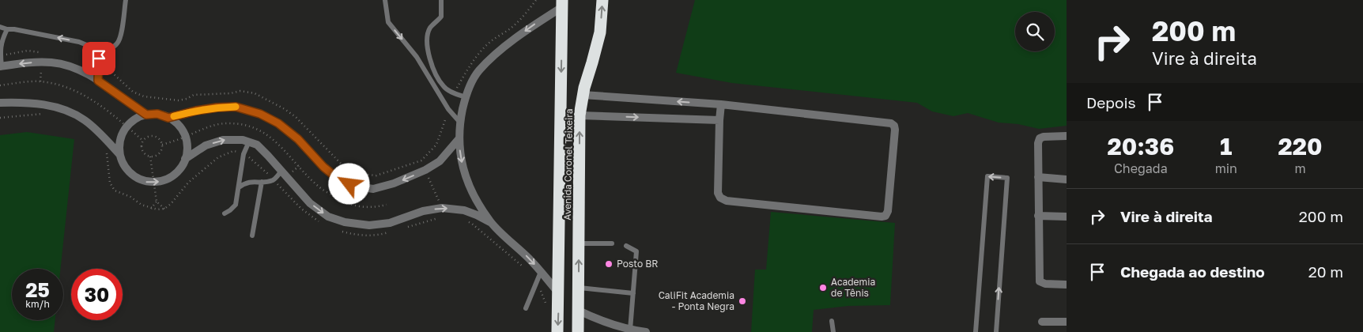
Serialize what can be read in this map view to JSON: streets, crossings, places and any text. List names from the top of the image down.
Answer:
{
  "streets": {
    "highway": ["Avenida Coronel Teixeira"]
  },
  "places": ["Posto BR", "Academia de Tênis", "CaliFit Academia - Ponta Negra"],
  "page": {
    "turn": ["200 m", "Vire à direita"],
    "then": "Depois",
    "eta": [
      "20:36",
      "Chegada",
      "1",
      "min",
      "220",
      "m"
    ],
    "list": [
      {
        "name": "Vire à direita",
        "value": "200 m"
      },
      {
        "name": "Chegada ao destino",
        "value": "20 m"
      }
    ],
    "speed": "25 km/h",
    "limit": "30"
  }
}
